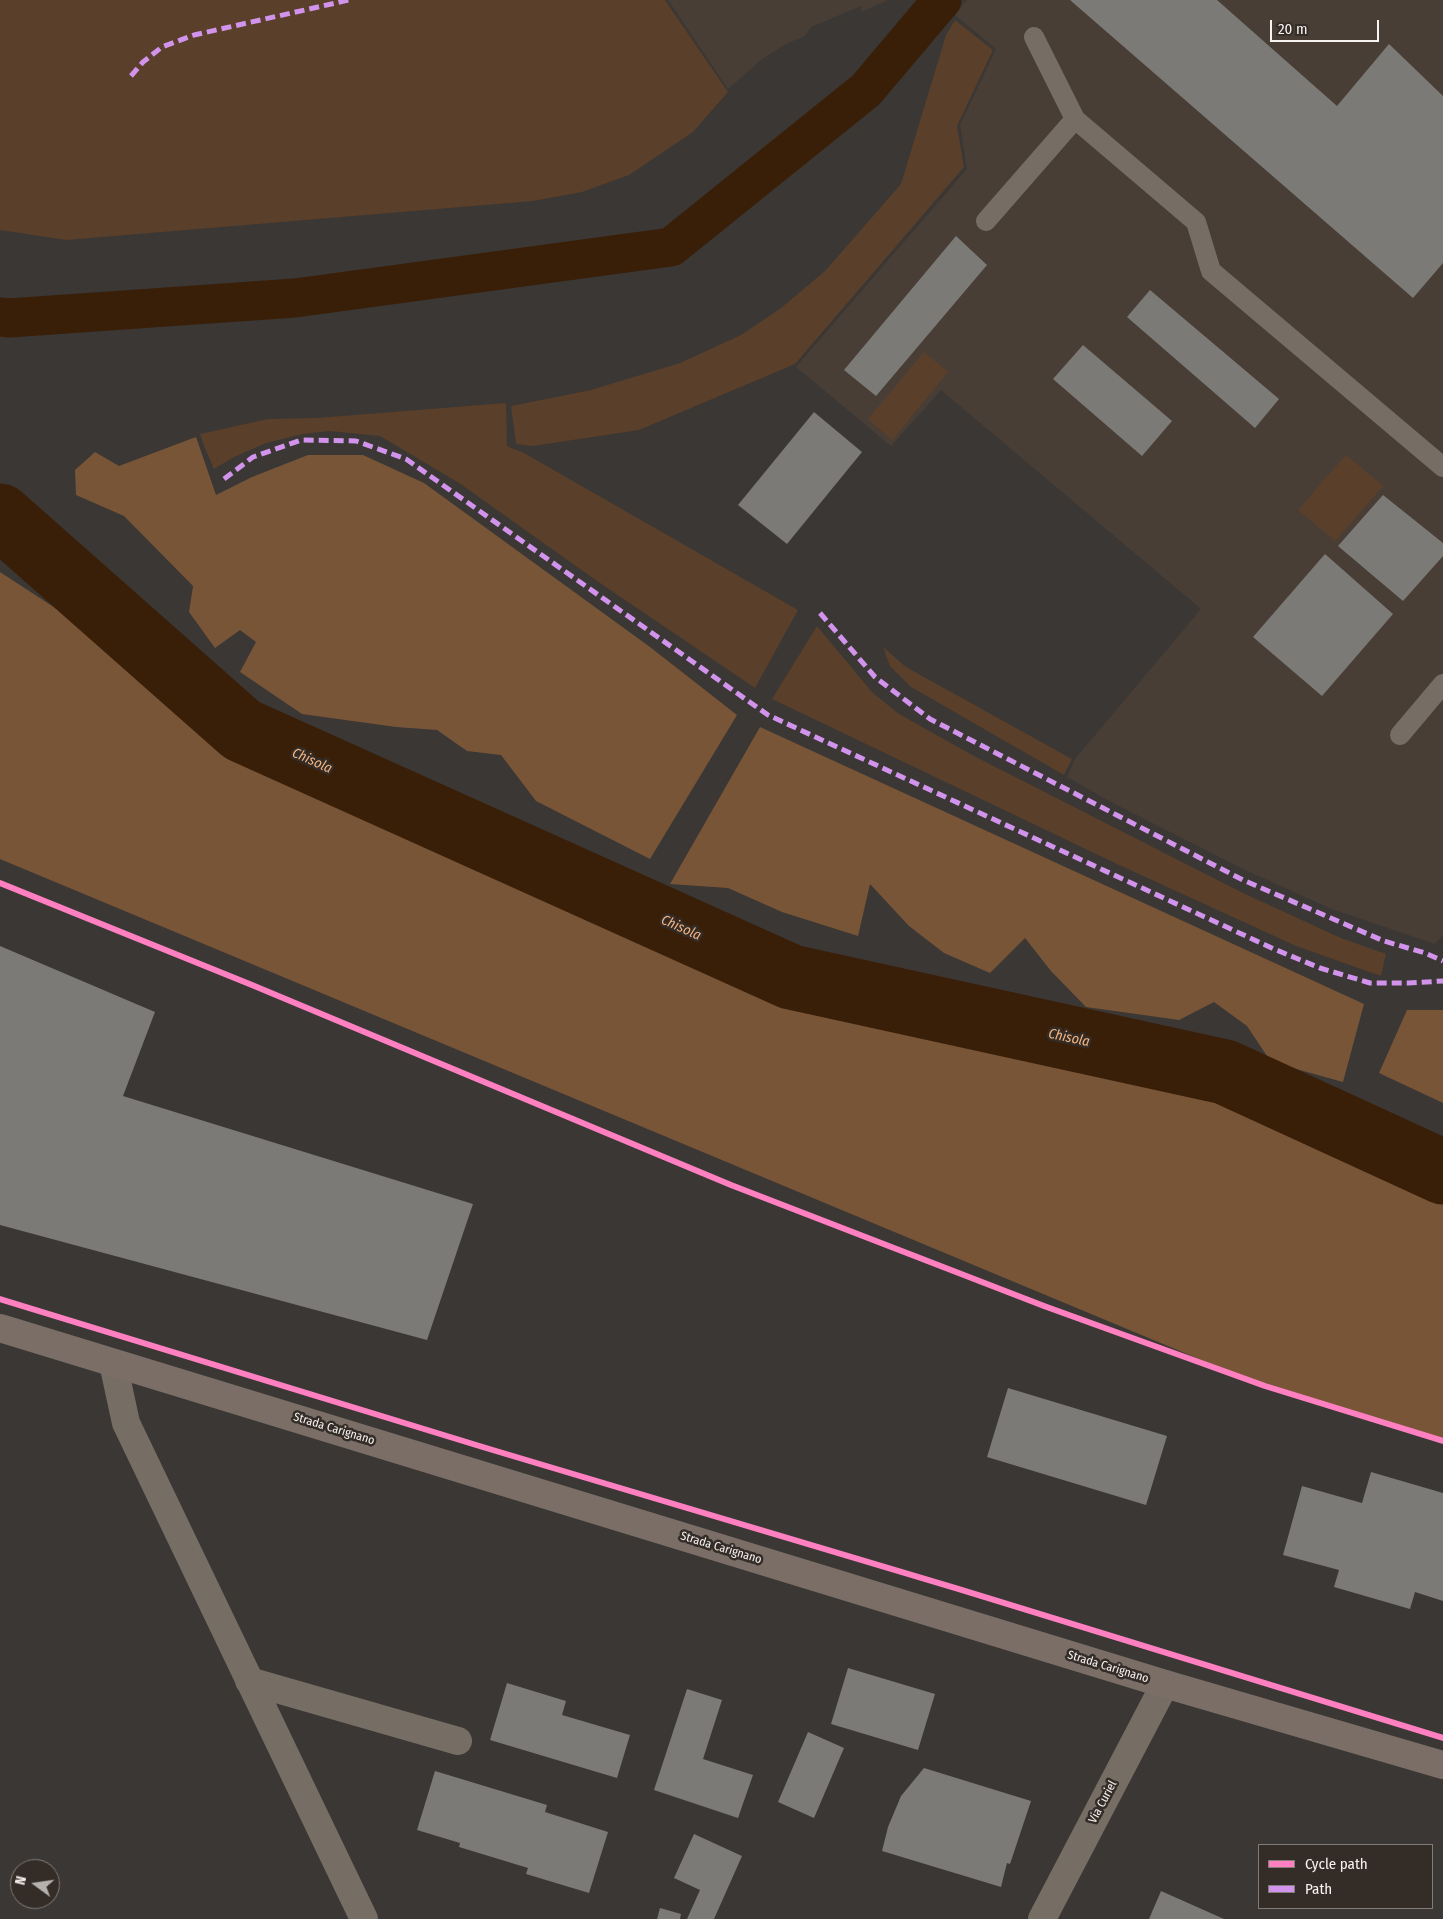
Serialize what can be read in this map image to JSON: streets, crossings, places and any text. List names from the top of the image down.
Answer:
{
  "streets": {
    "main road": ["Strada Carignano"],
    "street": ["Via Curiel"]
  },
  "crossings": [
    ["Strada Carignano", "Via Curiel"]
  ],
  "water": ["Chisola"],
  "legend": ["Cycle path", "Path"],
  "scale_bar": "20 m",
  "north": "left"
}
